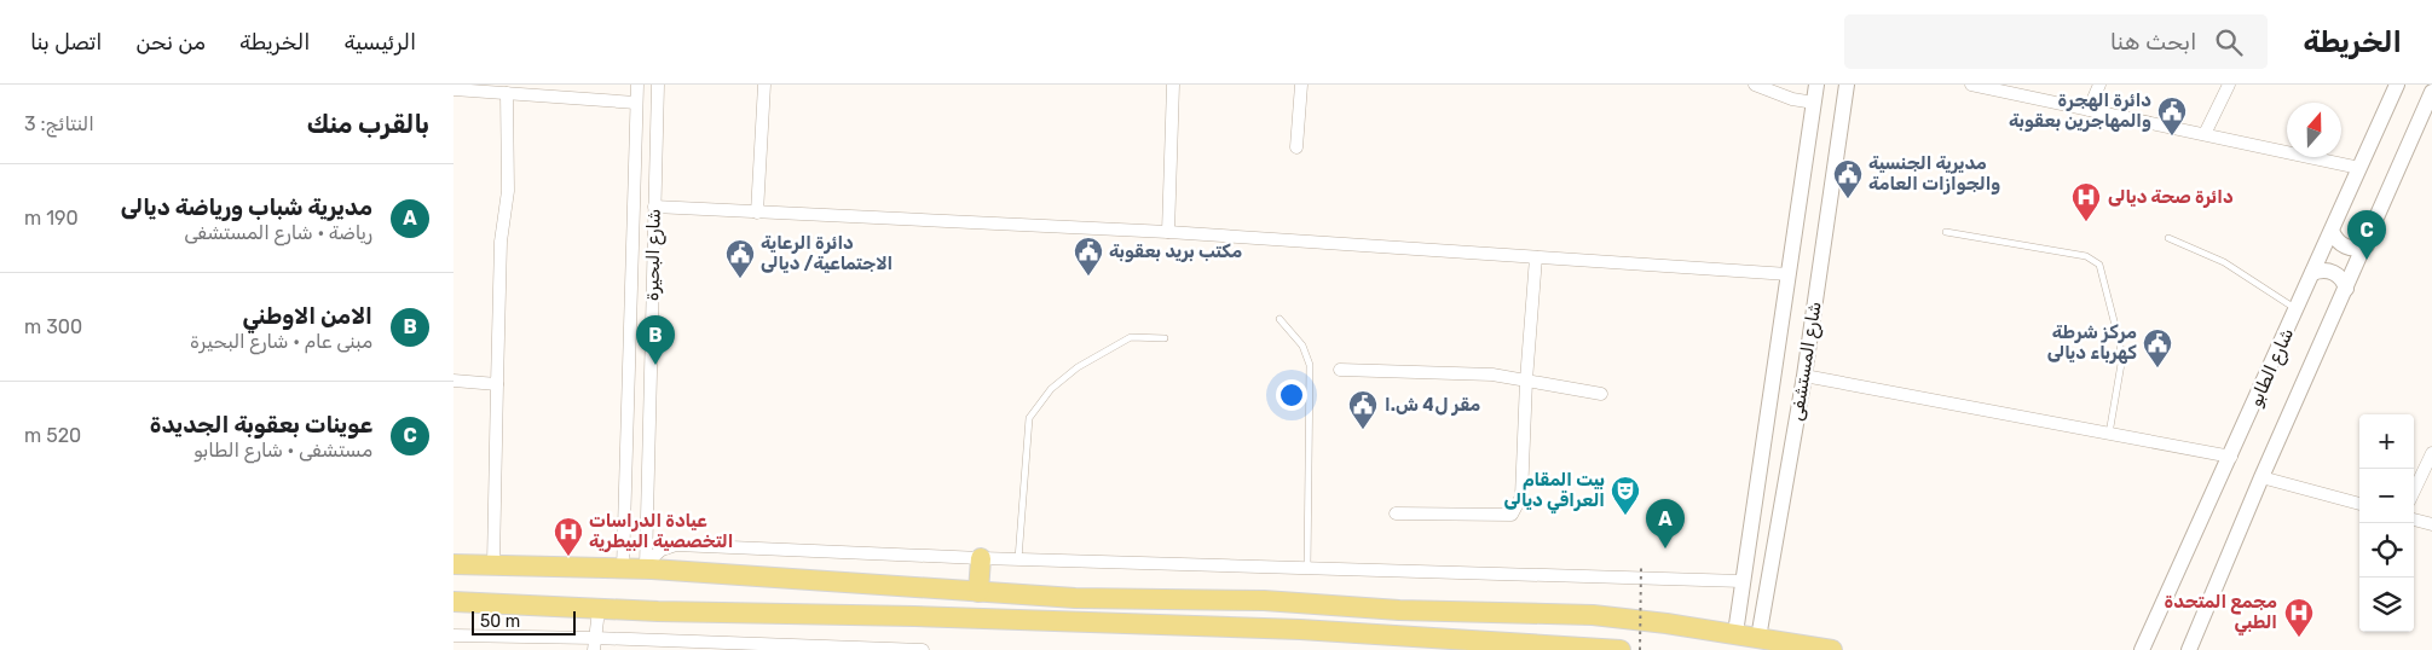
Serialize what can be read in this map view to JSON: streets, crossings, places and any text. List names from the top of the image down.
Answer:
{
  "streets": {
    "street": ["شارع البحيرة", "شارع المستشفى", "شارع الطابو"]
  },
  "places": {
    "public building": [
      "دائرة الهجرة والمهاجرين بعقوبة",
      "مديرية الجنسية والجوازات العامة",
      "مكتب بريد بعقوبة",
      "دائرة الرعاية الاجتماعية/ ديالى",
      "مركز شرطة كهرباء ديالى",
      "مقر ل4 ش.ا"
    ],
    "hospital": ["دائرة صحة ديالى", "عيادة الدراسات التخصصية البيطرية", "مجمع المتحدة الطبي"],
    "theatre": ["بيت المقام العراقي ديالى"]
  },
  "scale_bar": "50 m",
  "north": "top",
  "page": {
    "header": "الخريطة",
    "search": "ابحث هنا",
    "nav": [
      "الرئيسية",
      "الخريطة",
      "من نحن",
      "اتصل بنا"
    ],
    "heading": ["بالقرب منك", "النتائج: 3"],
    "list": [
      {
        "mark": "A",
        "name": "مديرية شباب ورياضة ديالى",
        "note": "رياضة · شارع المستشفى",
        "value": "190 m"
      },
      {
        "mark": "B",
        "name": "الامن الاوطني",
        "note": "مبنى عام · شارع البحيرة",
        "value": "300 m"
      },
      {
        "mark": "C",
        "name": "عوينات بعقوبة الجديدة",
        "note": "مستشفى · شارع الطابو",
        "value": "520 m"
      }
    ],
    "pins": ["C", "B", "A"],
    "map_buttons": ["+", "−"],
    "scale": "50 m"
  }
}
